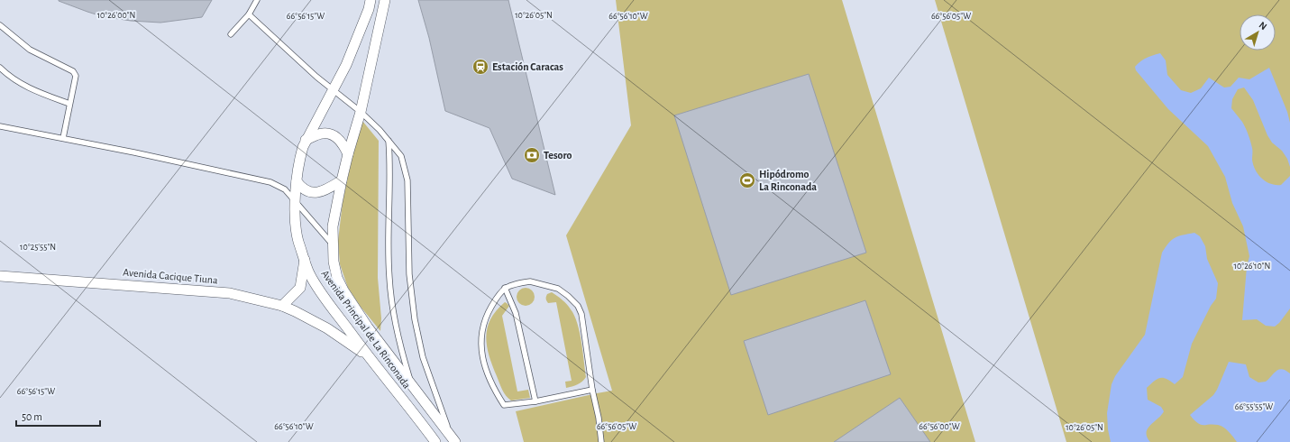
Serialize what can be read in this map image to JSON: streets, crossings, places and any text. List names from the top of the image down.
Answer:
{
  "streets": {
    "street": ["Avenida Cacique Tiuna", "Avenida Principal de La Rinconada"]
  },
  "crossings": [
    ["Avenida Cacique Tiuna", "Avenida Principal de La Rinconada"]
  ],
  "places": {
    "station": ["Estación Caracas"],
    "bank": ["Tesoro"],
    "sports": ["Hipódromo La Rinconada"]
  },
  "scale_bar": "50 m",
  "north": "top right",
  "coordinates": [
    "10°26'00\"N",
    "10°26'05\"N",
    "66°56'10\"W",
    "66°56'15\"W",
    "66°56'05\"W",
    "10°25'55\"N",
    "10°26'10\"N",
    "66°55'55\"W",
    "66°56'00\"W"
  ]
}
